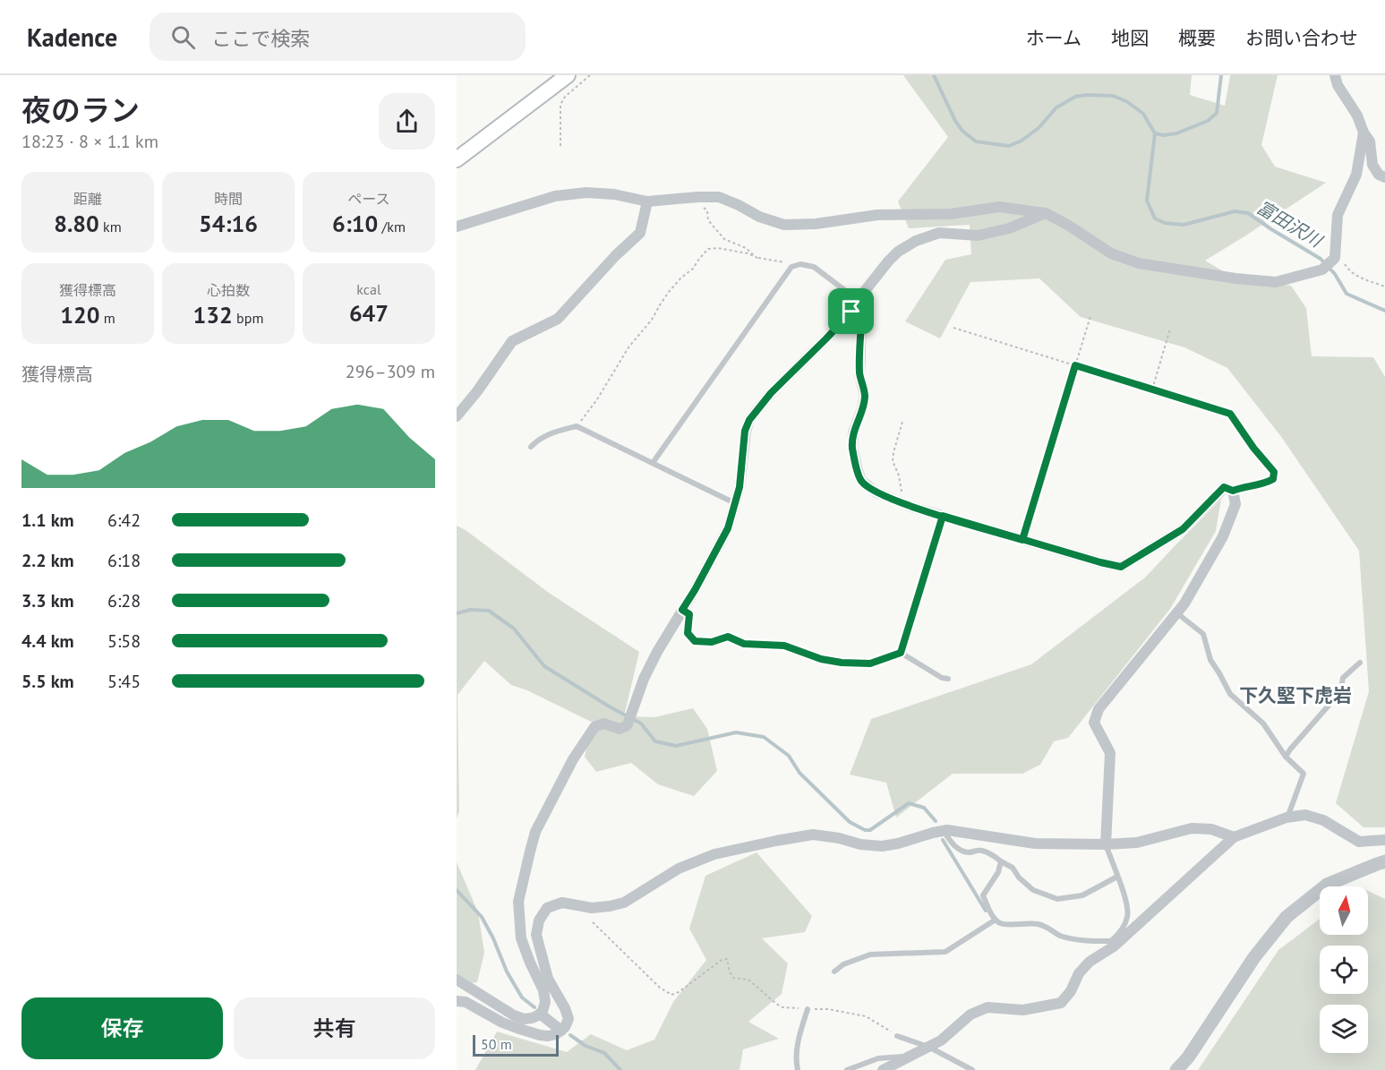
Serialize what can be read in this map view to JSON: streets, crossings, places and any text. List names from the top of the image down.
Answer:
{
  "districts": ["下久堅下虎岩"],
  "water": ["富田沢川"],
  "scale_bar": "50 m",
  "north": "top",
  "page": {
    "header": "Kadence",
    "search": "ここで検索",
    "nav": [
      "ホーム",
      "地図",
      "概要",
      "お問い合わせ"
    ],
    "heading": ["夜のラン", "18:23 · 8 × 1.1 km"],
    "stats": [
      ["距離", "8.80 km"],
      ["時間", "54:16"],
      ["ペース", "6:10 /km"],
      ["獲得標高", "120 m"],
      ["心拍数", "132 bpm"],
      ["kcal", "647"]
    ],
    "chart": ["獲得標高", "296–309 m"],
    "list": [
      {
        "name": "1.1 km",
        "note": "6:42"
      },
      {
        "name": "2.2 km",
        "note": "6:18"
      },
      {
        "name": "3.3 km",
        "note": "6:28"
      },
      {
        "name": "4.4 km",
        "note": "5:58"
      },
      {
        "name": "5.5 km",
        "note": "5:45"
      }
    ],
    "buttons": ["保存", "共有"],
    "scale": "50 m"
  }
}
